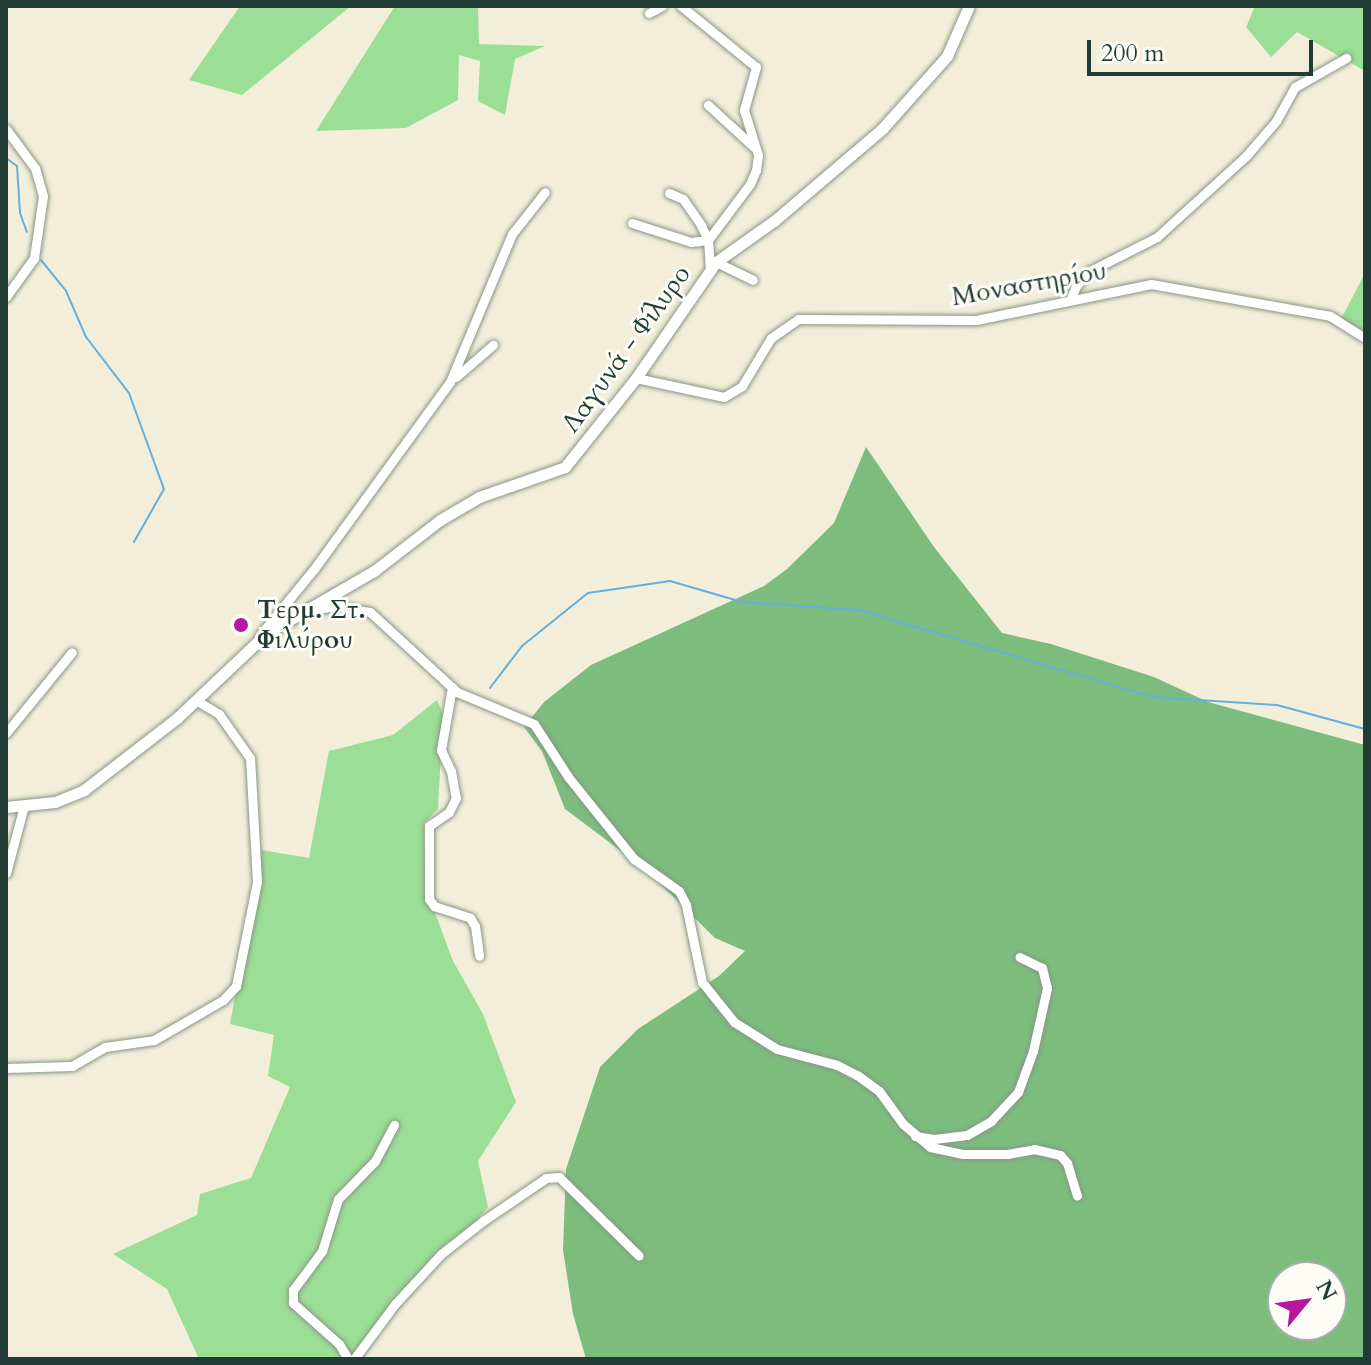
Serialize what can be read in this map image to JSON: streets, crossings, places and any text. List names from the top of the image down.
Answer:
{
  "streets": {
    "street": ["Μοναστηρίου", "Λαγυνά - Φίλυρο"]
  },
  "crossings": [
    ["Μοναστηρίου", "Λαγυνά - Φίλυρο"]
  ],
  "places": ["Τερμ. Στ. Φιλύρου"],
  "scale_bar": "200 m",
  "north": "top right"
}
